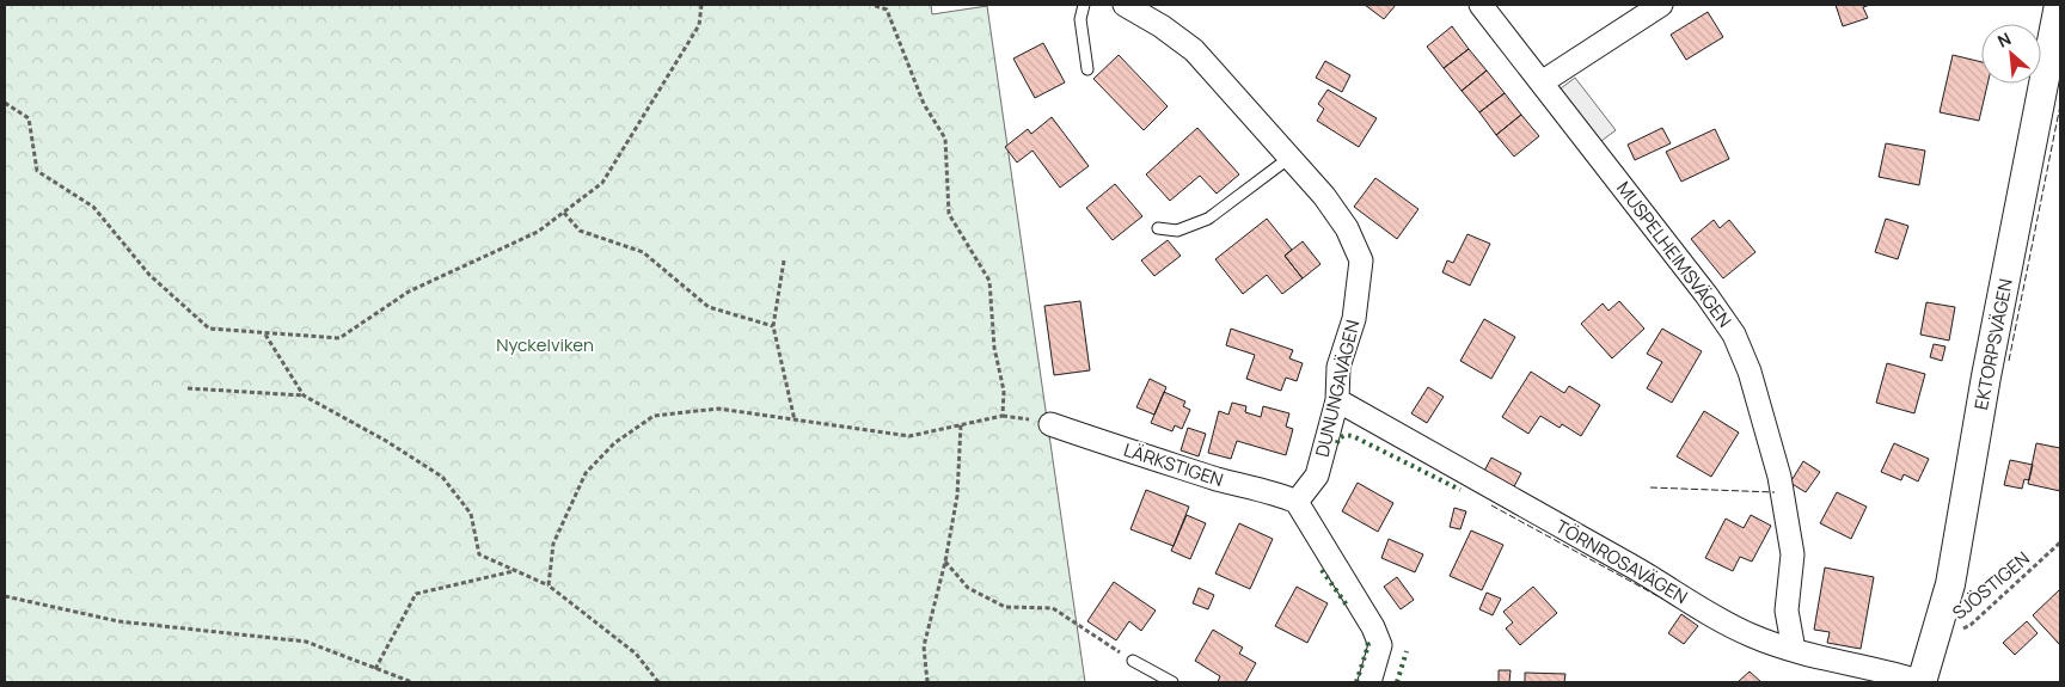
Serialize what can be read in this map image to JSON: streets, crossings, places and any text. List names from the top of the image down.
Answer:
{
  "streets": {
    "street": [
      "MUSPELHEIMSVÄGEN",
      "EKTORPSVÄGEN",
      "DUNUNGAVÄGEN",
      "LÄRKSTIGEN",
      "TÖRNROSAVÄGEN"
    ],
    "path": ["SJÖSTIGEN"]
  },
  "crossings": [
    ["MUSPELHEIMSVÄGEN", "TÖRNROSAVÄGEN"],
    ["EKTORPSVÄGEN", "TÖRNROSAVÄGEN"],
    ["EKTORPSVÄGEN", "SJÖSTIGEN"],
    ["DUNUNGAVÄGEN", "LÄRKSTIGEN"],
    ["DUNUNGAVÄGEN", "TÖRNROSAVÄGEN"]
  ],
  "parks": ["Nyckelviken"],
  "north": "top left"
}
